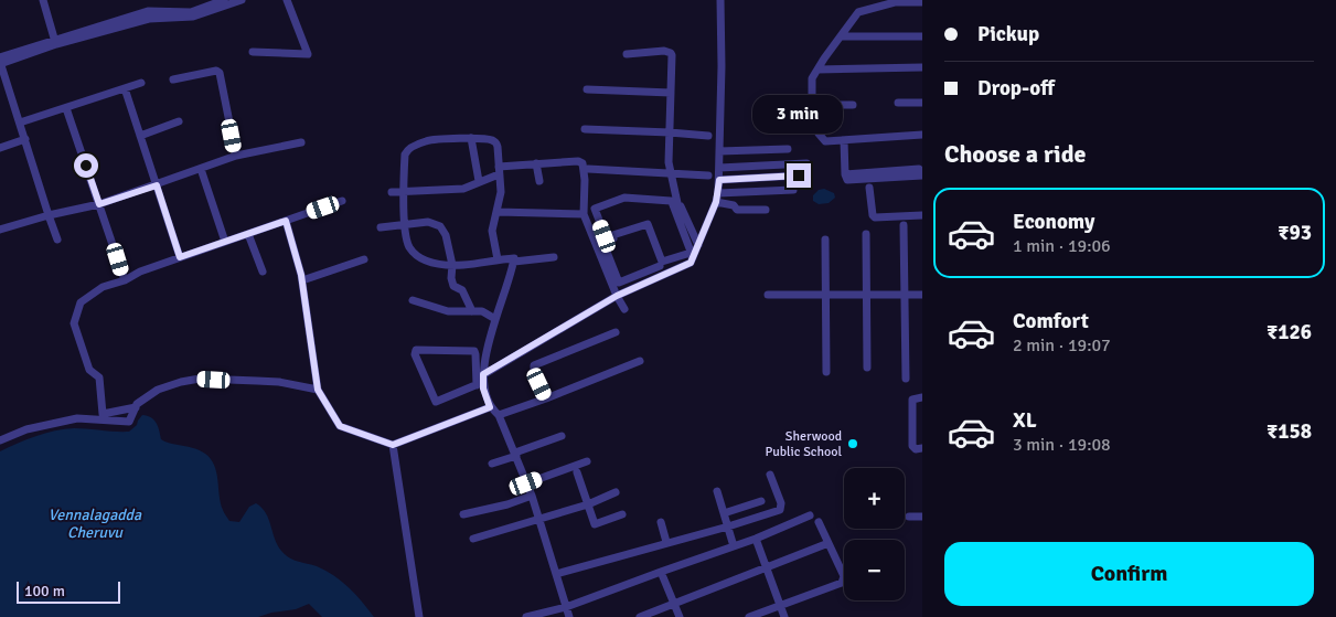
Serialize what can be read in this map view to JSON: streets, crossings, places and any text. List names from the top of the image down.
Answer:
{
  "water": ["Vennalagadda Cheruvu"],
  "places": ["Sherwood Public School"],
  "scale_bar": "100 m",
  "page": {
    "banner": ["Pickup", "Drop-off"],
    "bubble": "3 min",
    "heading": "Choose a ride",
    "list": [
      {
        "name": "Economy",
        "note": "1 min · 19:06",
        "value": "₹93"
      },
      {
        "name": "Comfort",
        "note": "2 min · 19:07",
        "value": "₹126"
      },
      {
        "name": "XL",
        "note": "3 min · 19:08",
        "value": "₹158"
      }
    ],
    "map_buttons": ["+", "−"],
    "buttons": "Confirm",
    "scale": "100 m"
  }
}
